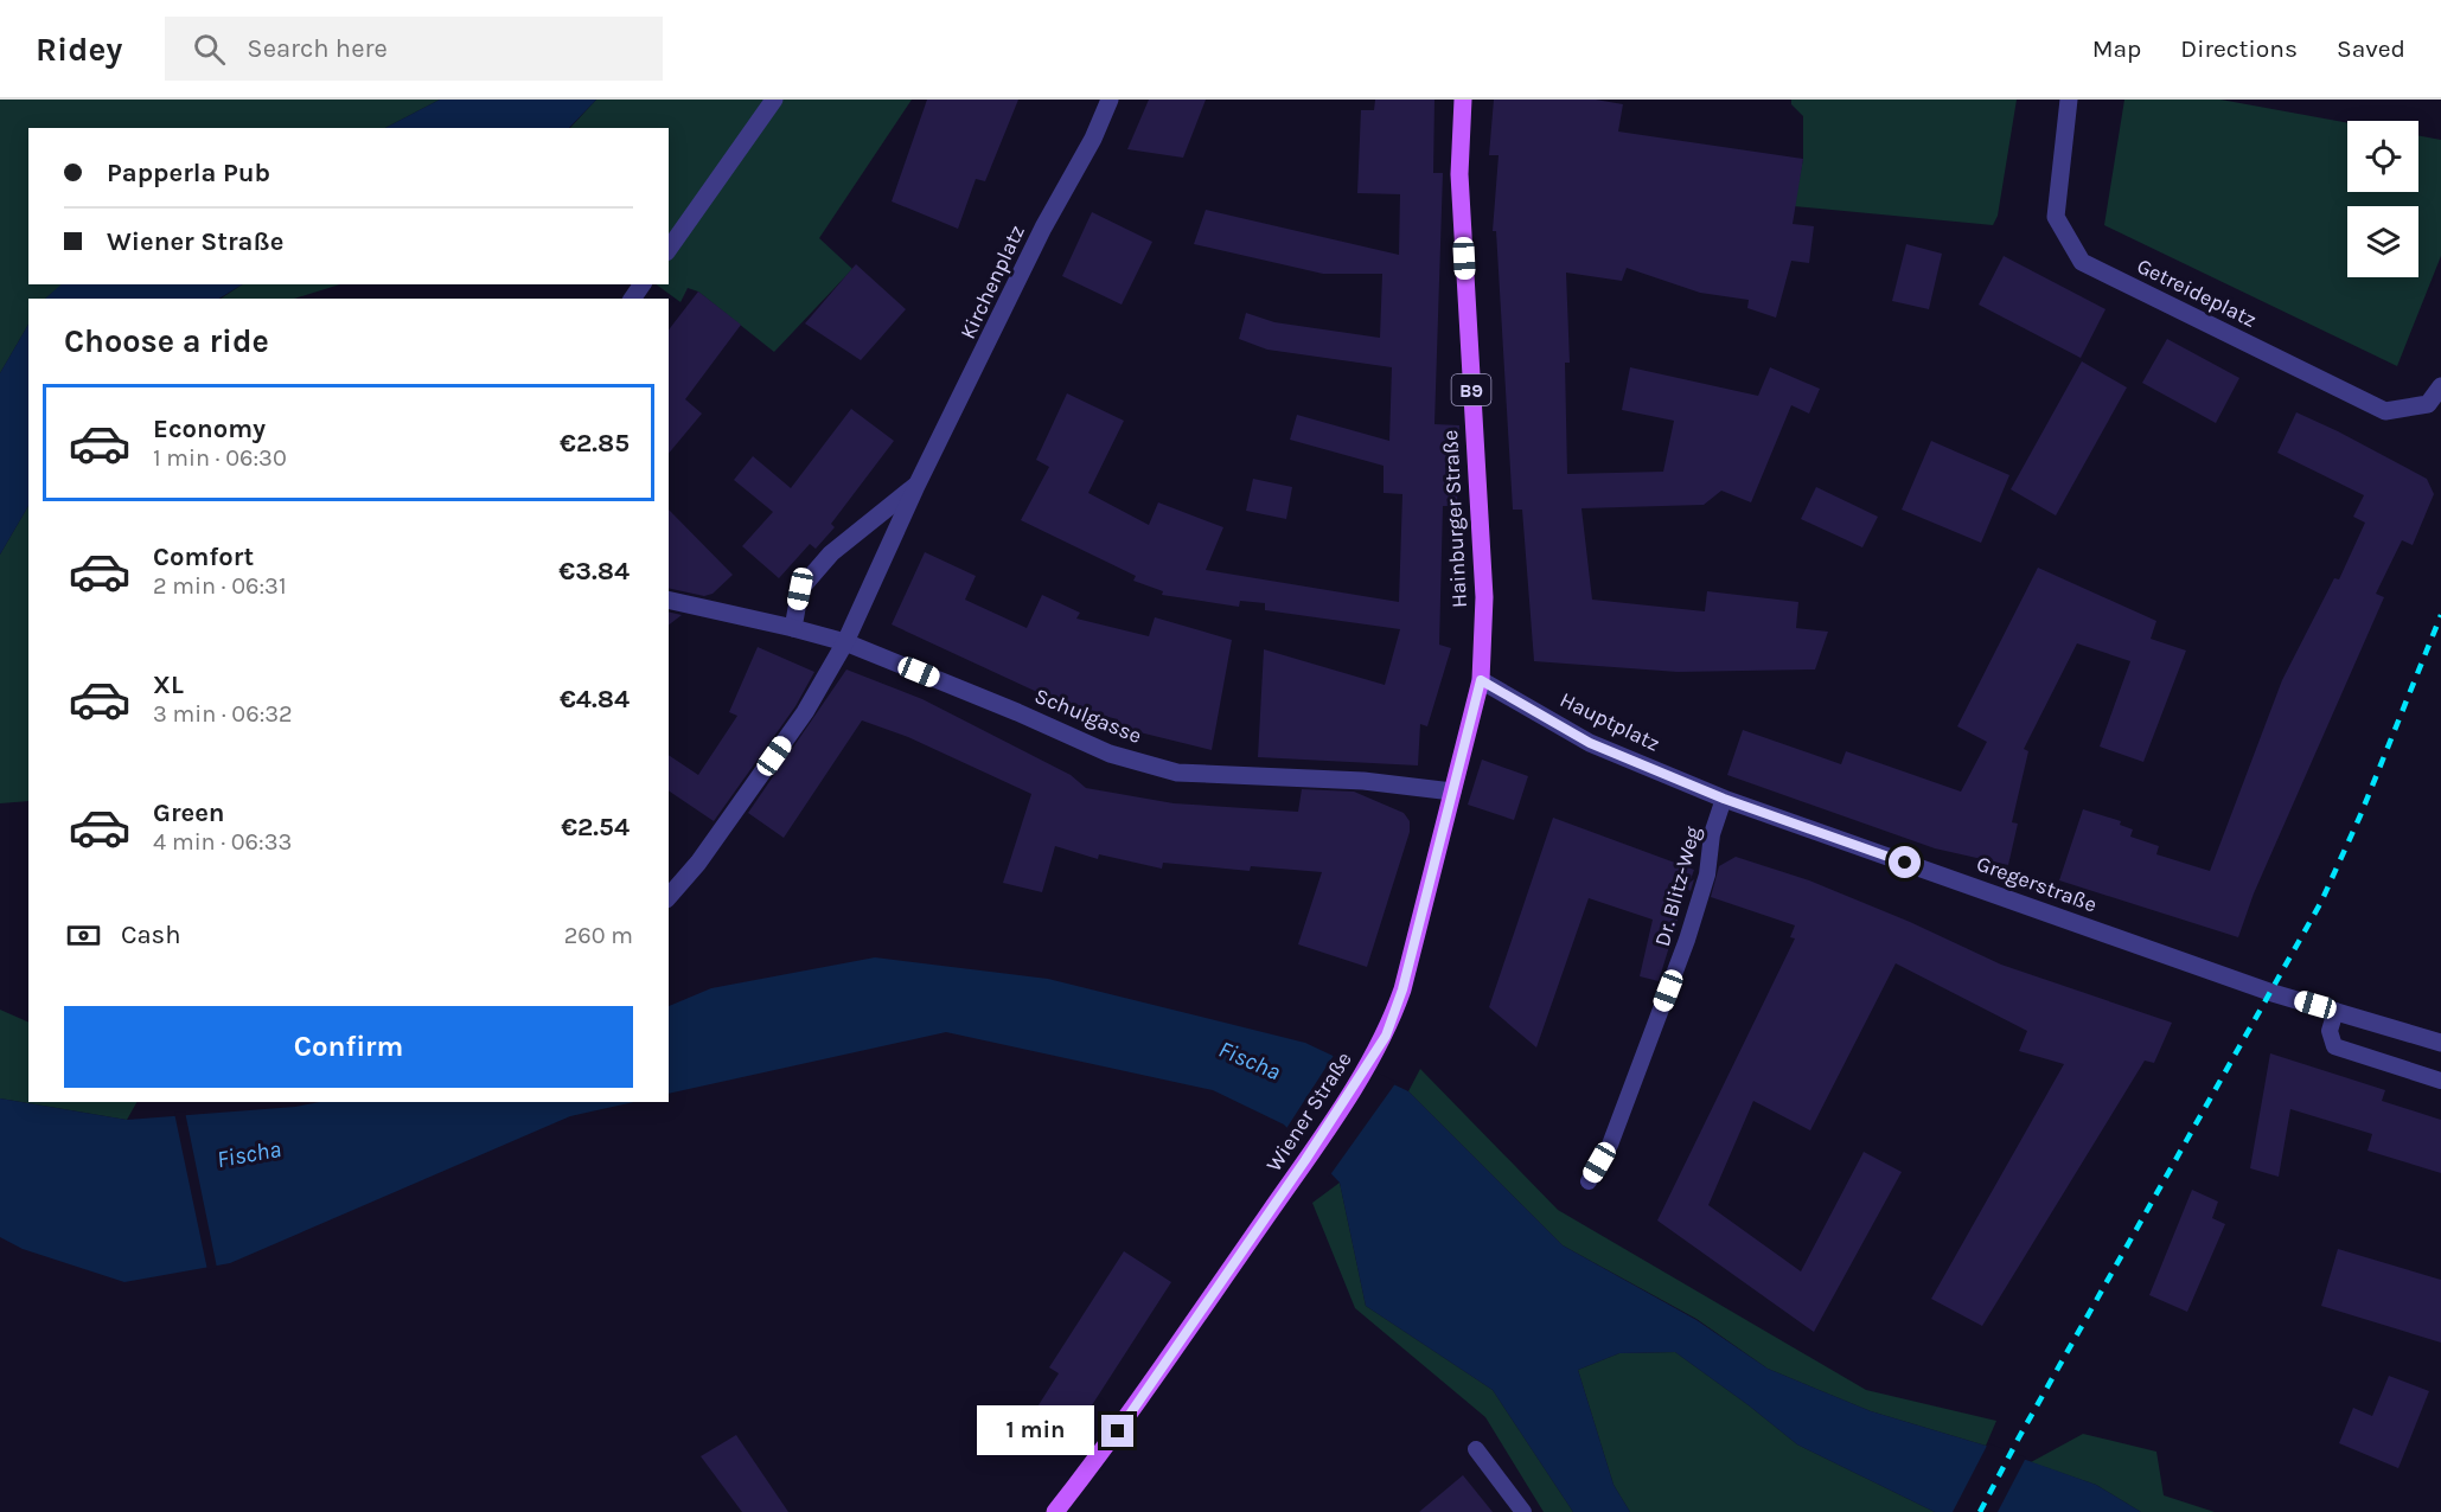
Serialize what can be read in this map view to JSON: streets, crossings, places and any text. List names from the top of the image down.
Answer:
{
  "streets": {
    "main road": ["B9", "Hainburger Straße", "Wiener Straße"],
    "street": [
      "Kirchenplatz",
      "Getreideplatz",
      "Schulgasse",
      "Hauptplatz",
      "Gregerstraße"
    ],
    "lane": ["Dr. Blitz-Weg"]
  },
  "crossings": [
    ["Kirchenplatz", "Schulgasse"],
    ["Hainburger Straße", "Hauptplatz"],
    ["Hainburger Straße", "Wiener Straße"],
    ["Schulgasse", "Wiener Straße"],
    ["Hauptplatz", "Gregerstraße"],
    ["Hauptplatz", "Dr. Blitz-Weg"],
    ["Hauptplatz", "Wiener Straße"],
    ["Gregerstraße", "Dr. Blitz-Weg"]
  ],
  "water": ["Fischa"],
  "page": {
    "header": "Ridey",
    "search": "Search here",
    "nav": ["Map", "Directions", "Saved"],
    "banner": ["Papperla Pub", "Wiener Straße"],
    "heading": "Choose a ride",
    "list": [
      {
        "name": "Economy",
        "note": "1 min · 06:30",
        "value": "€2.85"
      },
      {
        "name": "Comfort",
        "note": "2 min · 06:31",
        "value": "€3.84"
      },
      {
        "name": "XL",
        "note": "3 min · 06:32",
        "value": "€4.84"
      },
      {
        "name": "Green",
        "note": "4 min · 06:33",
        "value": "€2.54"
      }
    ],
    "pay": ["Cash", "260 m"],
    "buttons": "Confirm",
    "bubble": "1 min"
  }
}
